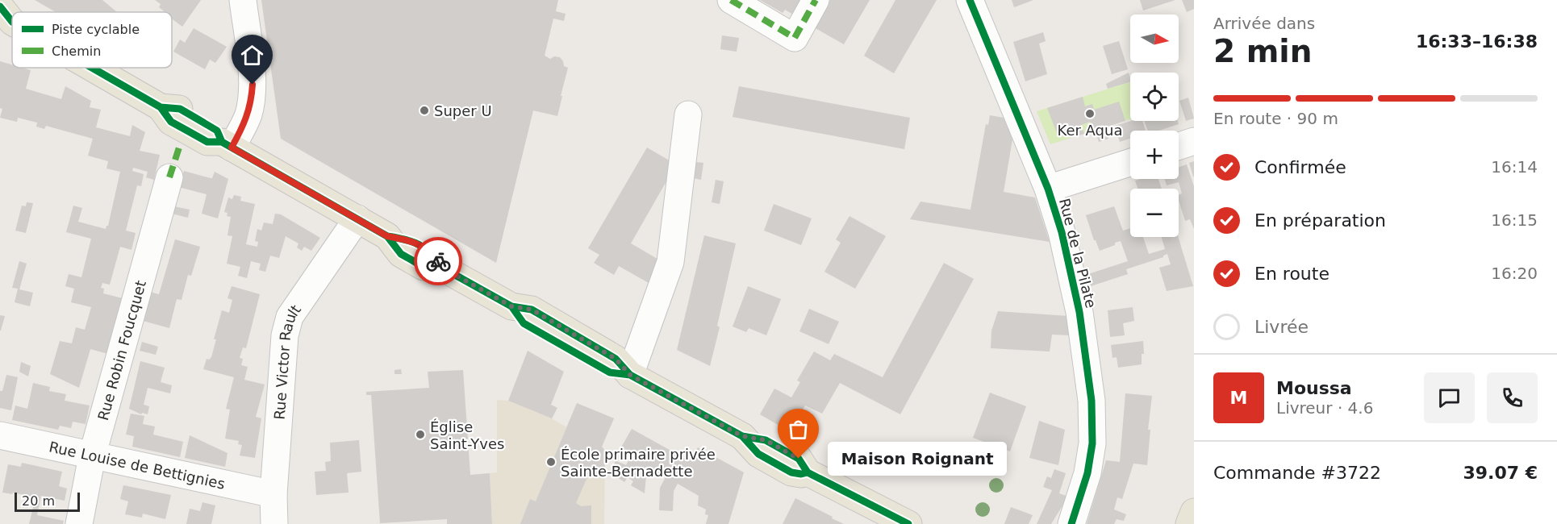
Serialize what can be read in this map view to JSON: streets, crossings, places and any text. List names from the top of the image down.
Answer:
{
  "streets": {
    "street": [
      "Rue de la Pilate",
      "Rue Robin Foucquet",
      "Rue Victor Rault",
      "Rue Louise de Bettignies"
    ]
  },
  "crossings": [
    ["Rue Robin Foucquet", "Rue Louise de Bettignies"],
    ["Rue Victor Rault", "Rue Louise de Bettignies"]
  ],
  "places": [
    "Super U",
    "Ker Aqua",
    "Église Saint-Yves",
    "Maison Roignant",
    "École primaire privée Sainte-Bernadette"
  ],
  "legend": ["Piste cyclable", "Chemin"],
  "scale_bar": "20 m",
  "north": "right",
  "page": {
    "heading": ["2 min", "Arrivée dans", "16:33–16:38"],
    "panel": [
      "Moussa",
      "Livreur · 4.6",
      "Commande #3722",
      "39.07 €"
    ],
    "map_buttons": ["+", "−"],
    "bar": "En route · 90 m",
    "list": [
      ["Confirmée", "16:14"],
      ["En préparation", "16:15"],
      ["En route", "16:20"],
      "Livrée"
    ],
    "round": "M",
    "bubble": "Maison Roignant",
    "scale": "20 m"
  }
}
